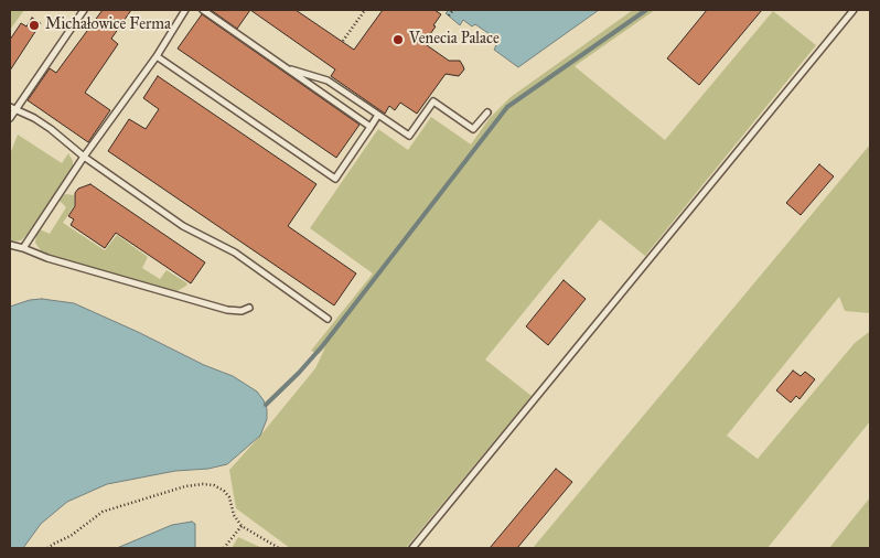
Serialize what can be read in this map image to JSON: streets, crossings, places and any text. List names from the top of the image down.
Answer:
{
  "places": ["Michałowice Ferma", "Venecia Palace"]
}
